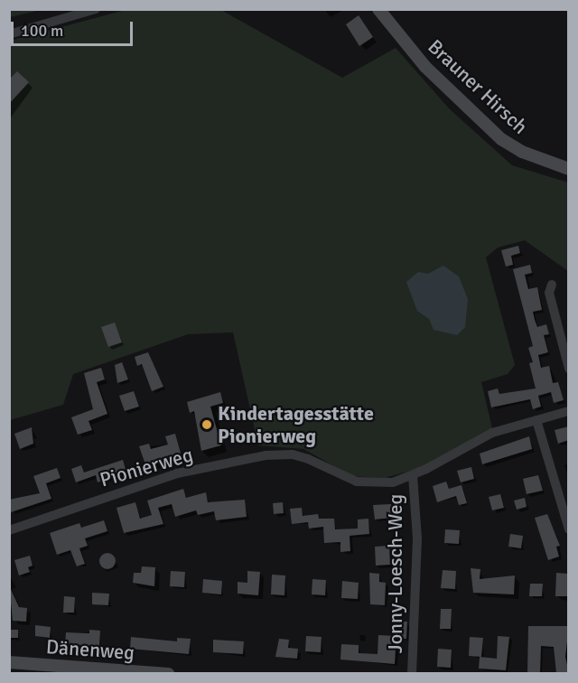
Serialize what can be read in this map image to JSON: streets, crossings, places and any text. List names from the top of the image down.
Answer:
{
  "streets": {
    "street": [
      "Brauner Hirsch",
      "Pionierweg",
      "Jonny-Loesch-Weg",
      "Dänenweg"
    ]
  },
  "crossings": [
    ["Pionierweg", "Jonny-Loesch-Weg"]
  ],
  "places": ["Kindertagesstätte Pionierweg"],
  "scale_bar": "100 m"
}
